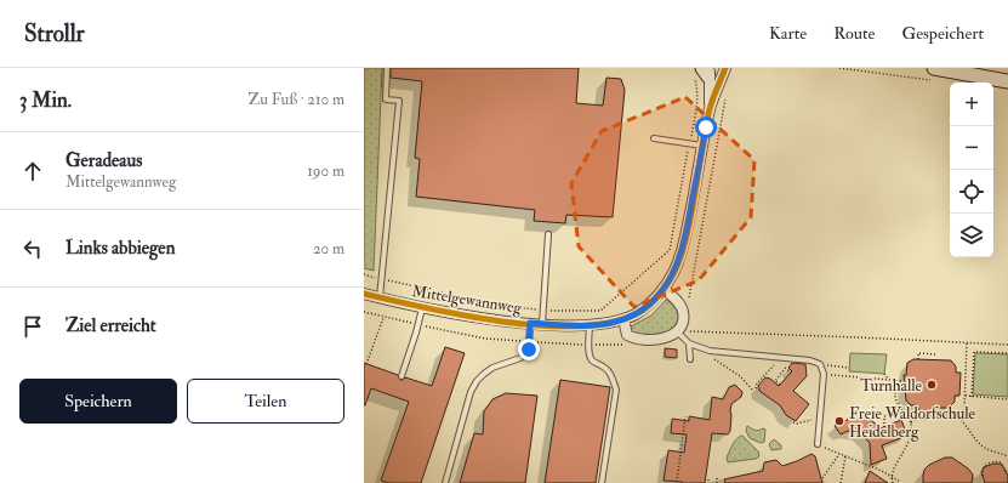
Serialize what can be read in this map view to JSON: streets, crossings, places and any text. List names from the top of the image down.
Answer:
{
  "streets": {
    "street": ["Mittelgewannweg"]
  },
  "places": ["Turnhalle", "Freie Waldorfschule Heidelberg"],
  "page": {
    "header": "Strollr",
    "nav": ["Karte", "Route", "Gespeichert"],
    "heading": ["3 Min.", "Zu Fuß · 210 m"],
    "map_buttons": ["+", "−"],
    "list": [
      ["Geradeaus", "Mittelgewannweg", "190 m"],
      ["Links abbiegen", "20 m"],
      "Ziel erreicht"
    ],
    "buttons": ["Speichern", "Teilen"]
  }
}
